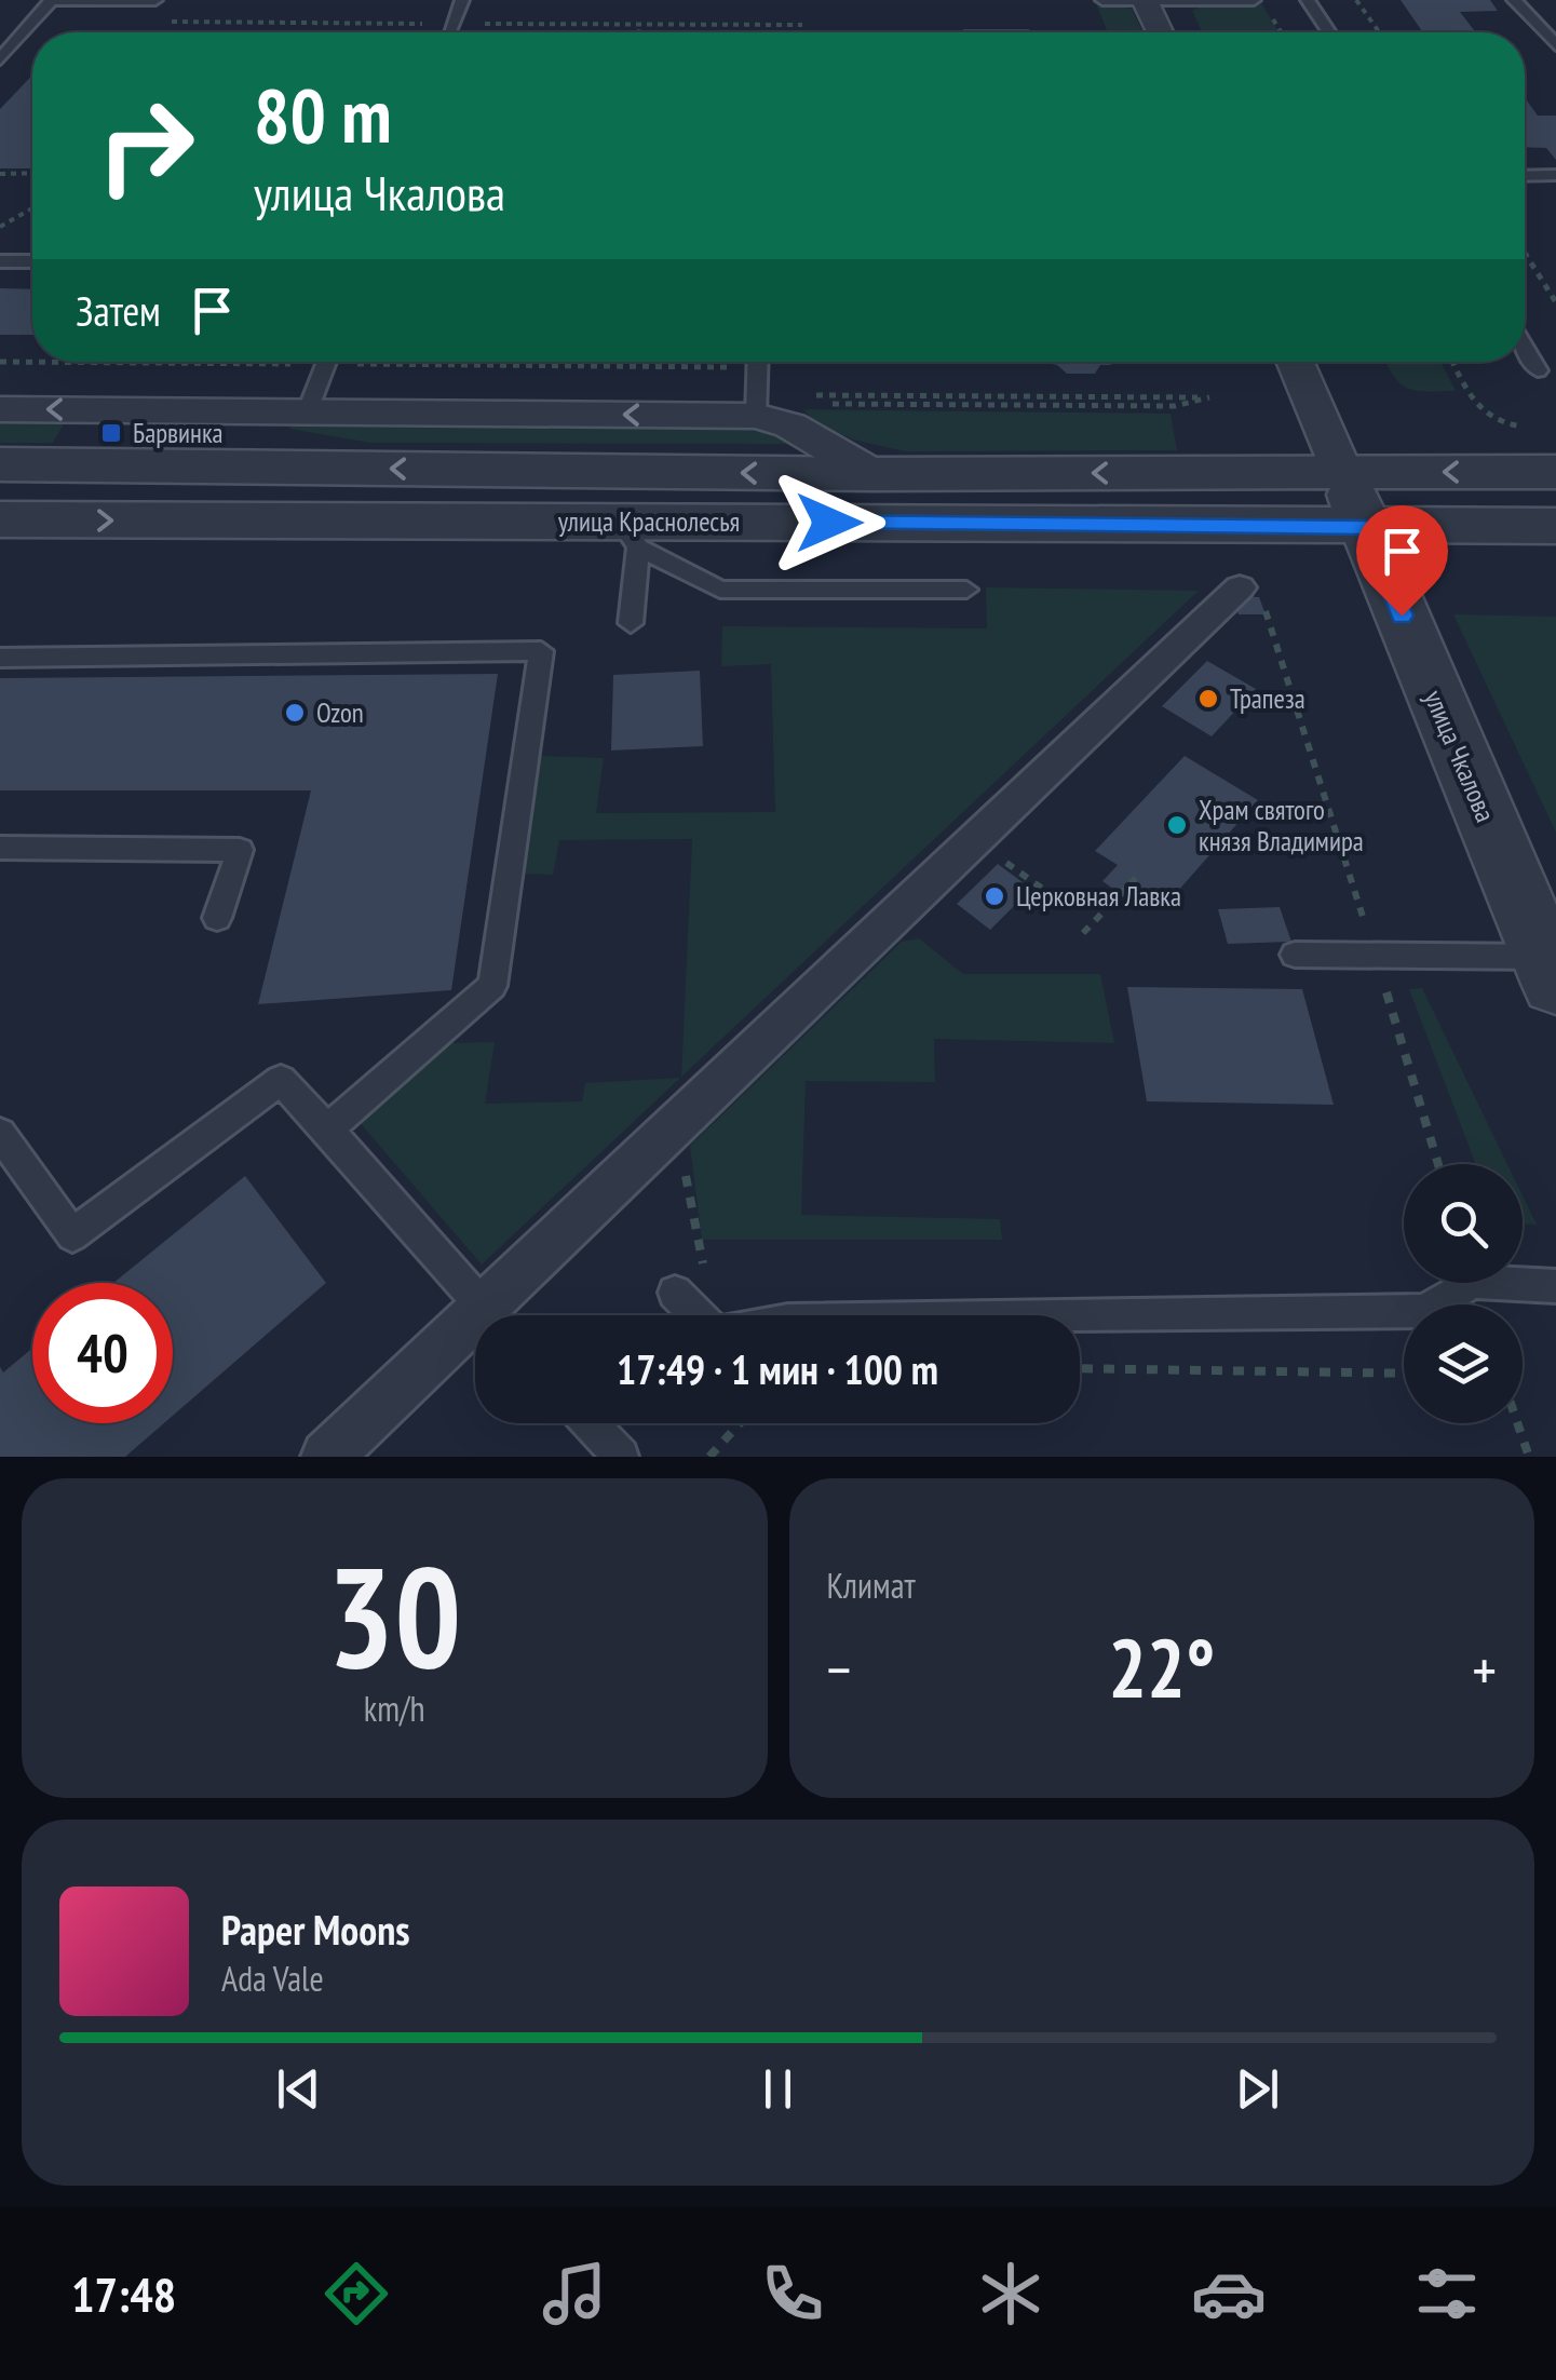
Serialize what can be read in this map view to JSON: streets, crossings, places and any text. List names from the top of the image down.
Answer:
{
  "streets": {
    "street": ["улица Краснолесья", "улица Чкалова"]
  },
  "crossings": [
    ["улица Краснолесья", "улица Чкалова"]
  ],
  "places": {
    "transit": ["Барвинка"],
    "other": [
      "Трапеза",
      "Ozon",
      "Храм святого князя Владимира",
      "Церковная Лавка"
    ]
  },
  "page": {
    "turn": ["80 m", "улица Чкалова"],
    "then": "Затем",
    "limit": "40",
    "trip": "17:49 · 1 мин · 100 m",
    "tile": [
      ["30", "km/h"],
      "Климат"
    ],
    "heat": ["−", "22°", "+"],
    "song": ["Paper Moons", "Ada Vale"],
    "tabs": "17:48"
  }
}
